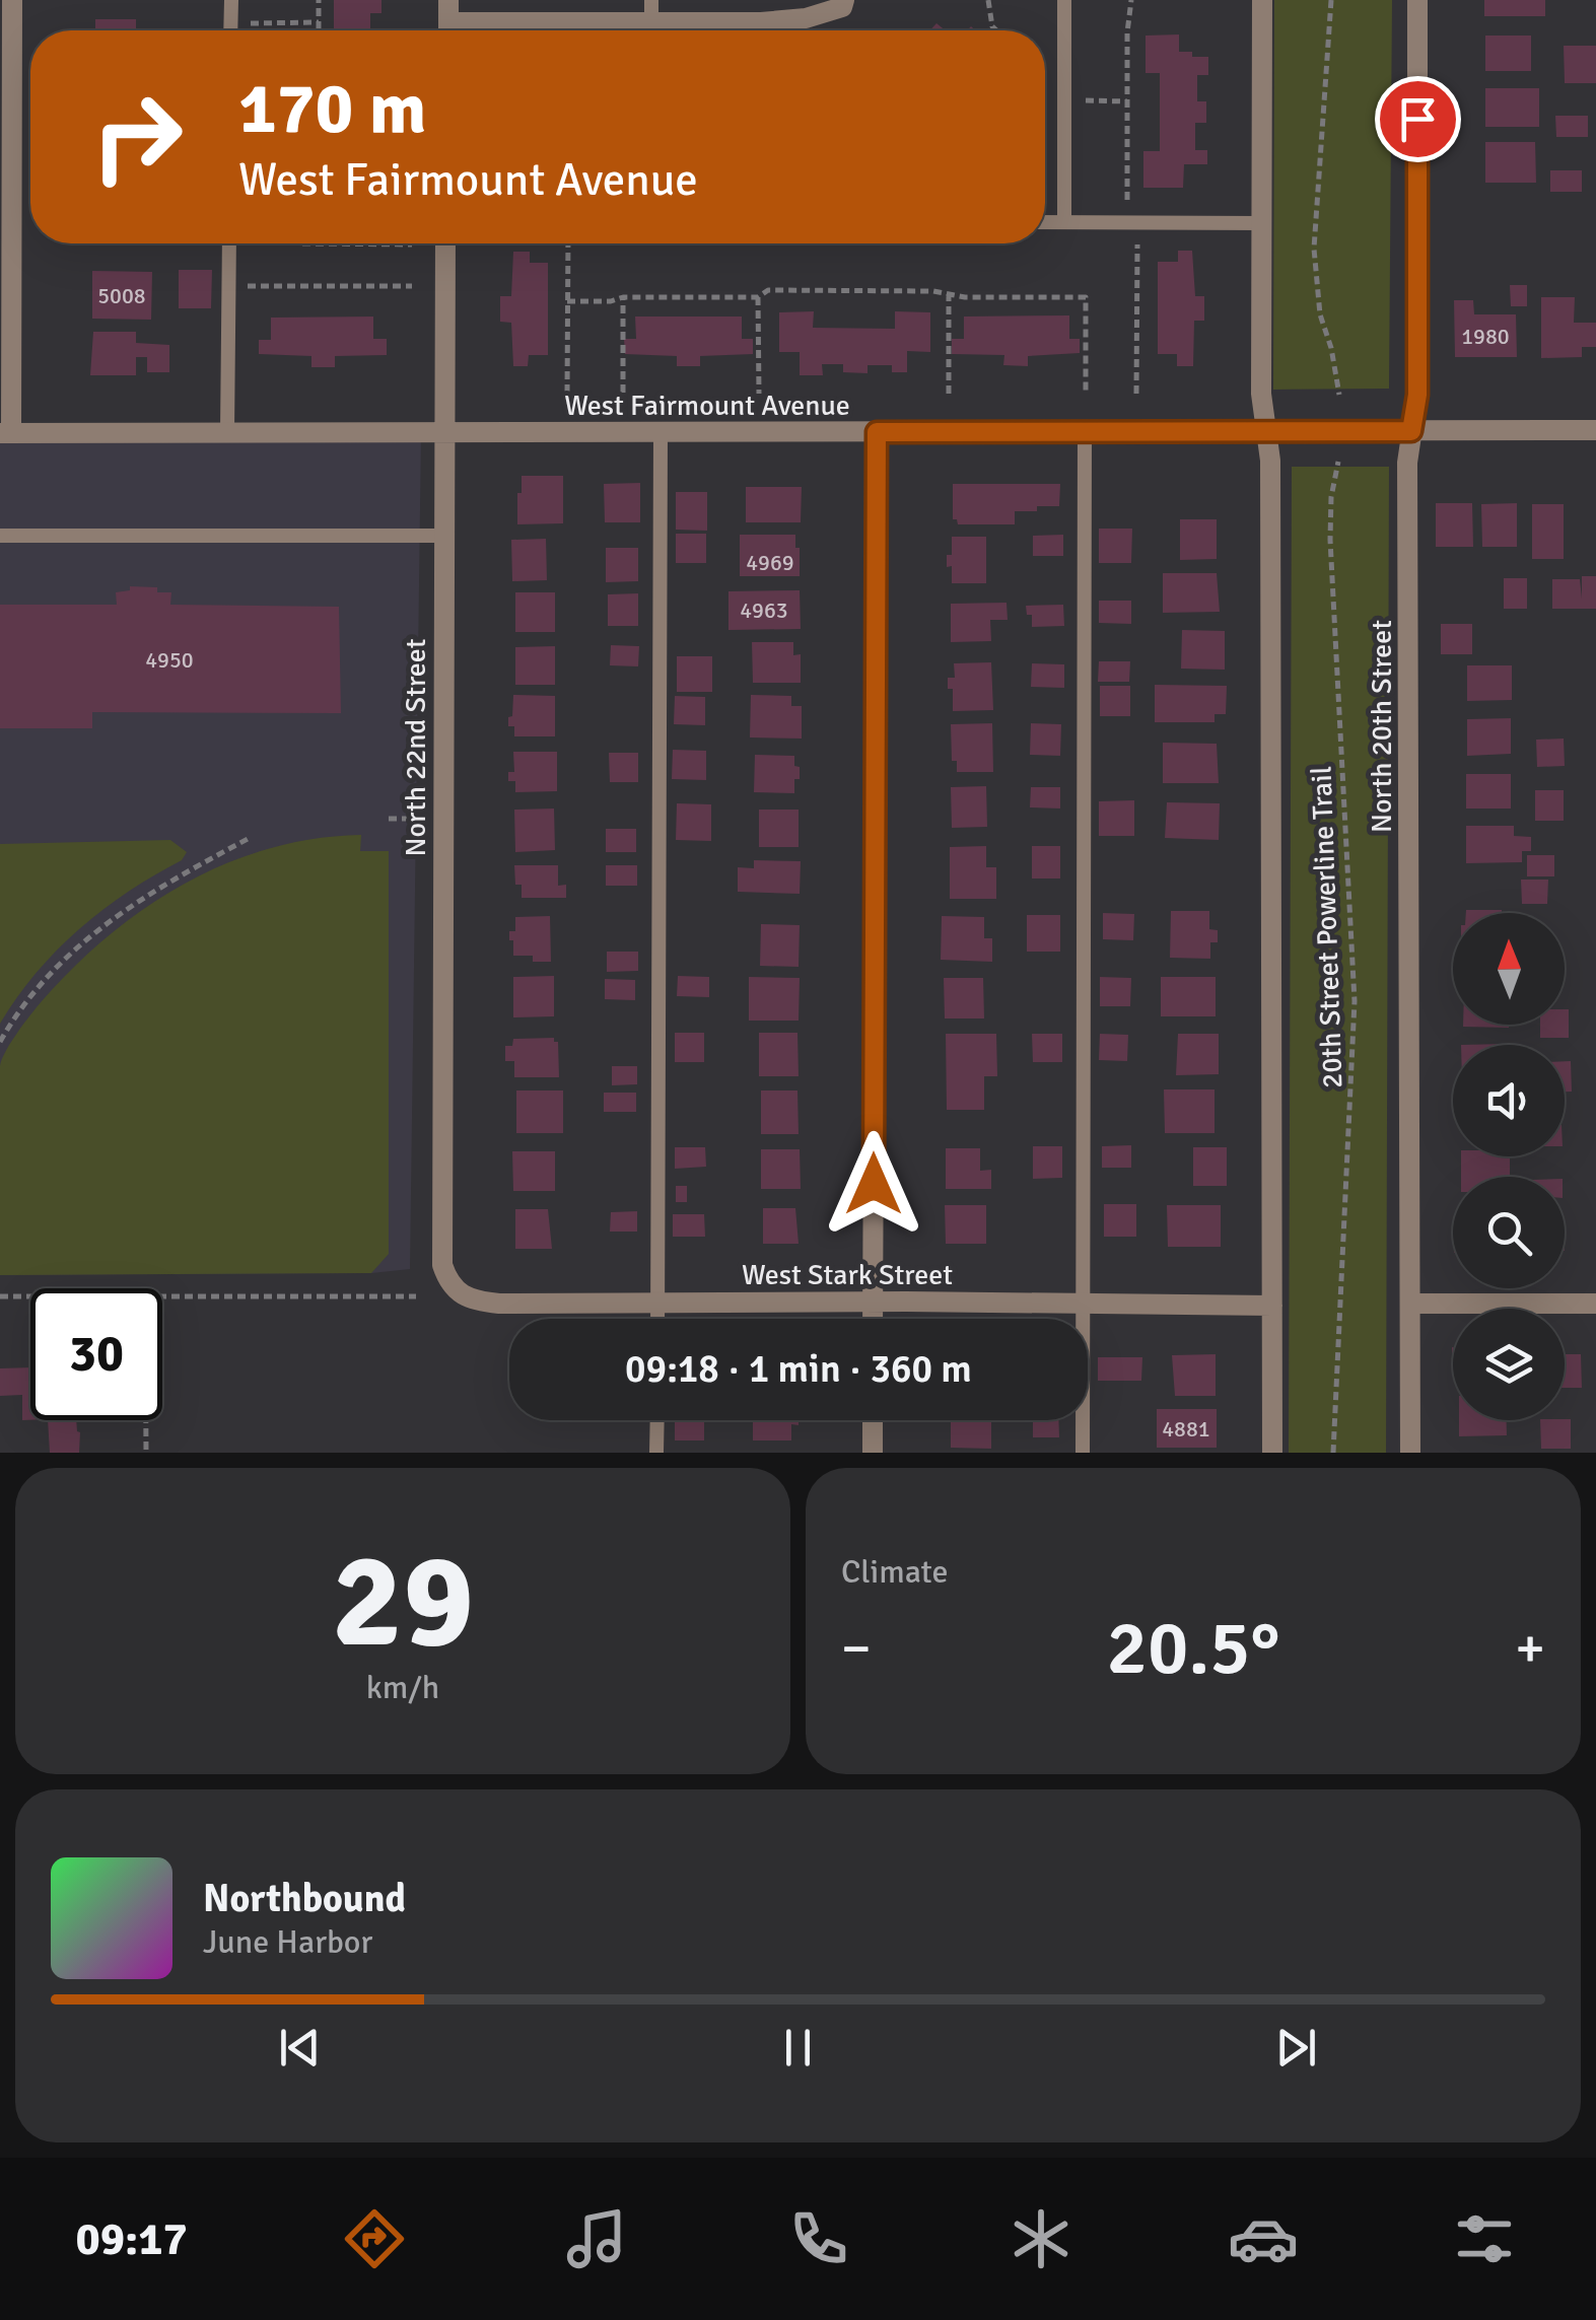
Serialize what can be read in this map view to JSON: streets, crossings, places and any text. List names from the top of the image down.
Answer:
{
  "streets": {
    "street": [
      "West Fairmount Avenue",
      "North 20th Street",
      "North 22nd Street",
      "West Stark Street"
    ],
    "path": ["20th Street Powerline Trail"]
  },
  "crossings": [
    ["West Fairmount Avenue", "North 20th Street"],
    ["West Fairmount Avenue", "North 22nd Street"],
    ["North 22nd Street", "West Stark Street"]
  ],
  "house_numbers": [
    "5008",
    "1980",
    "4969",
    "4963",
    "4950",
    "4881"
  ],
  "north": "top",
  "page": {
    "turn": ["170 m", "West Fairmount Avenue"],
    "limit": "30",
    "trip": "09:18 · 1 min · 360 m",
    "tile": [
      ["29", "km/h"],
      "Climate"
    ],
    "heat": ["−", "20.5°", "+"],
    "song": ["Northbound", "June Harbor"],
    "tabs": "09:17"
  }
}
